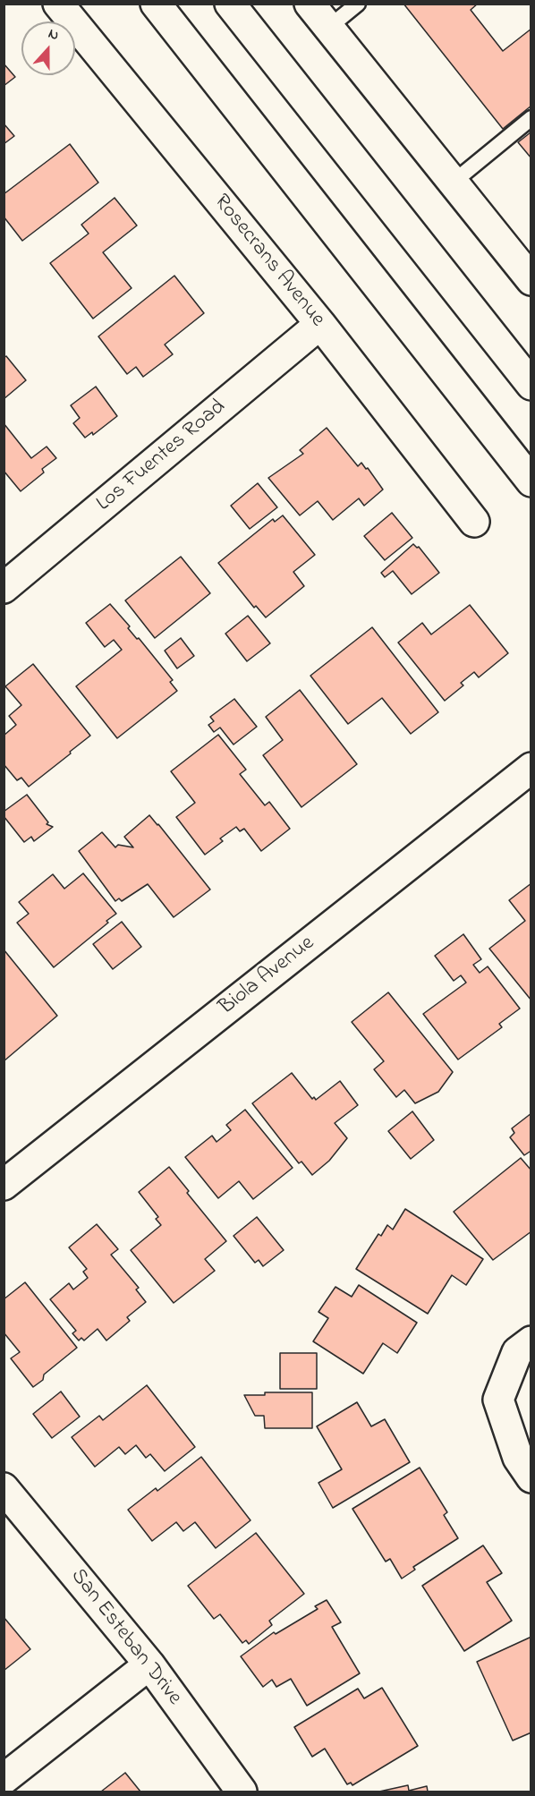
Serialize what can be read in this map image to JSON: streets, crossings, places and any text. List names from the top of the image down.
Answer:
{
  "streets": {
    "street": [
      "Rosecrans Avenue",
      "Los Fuentes Road",
      "Biola Avenue",
      "San Esteban Drive"
    ]
  },
  "crossings": [
    ["Rosecrans Avenue", "Los Fuentes Road"]
  ],
  "north": "top"
}
